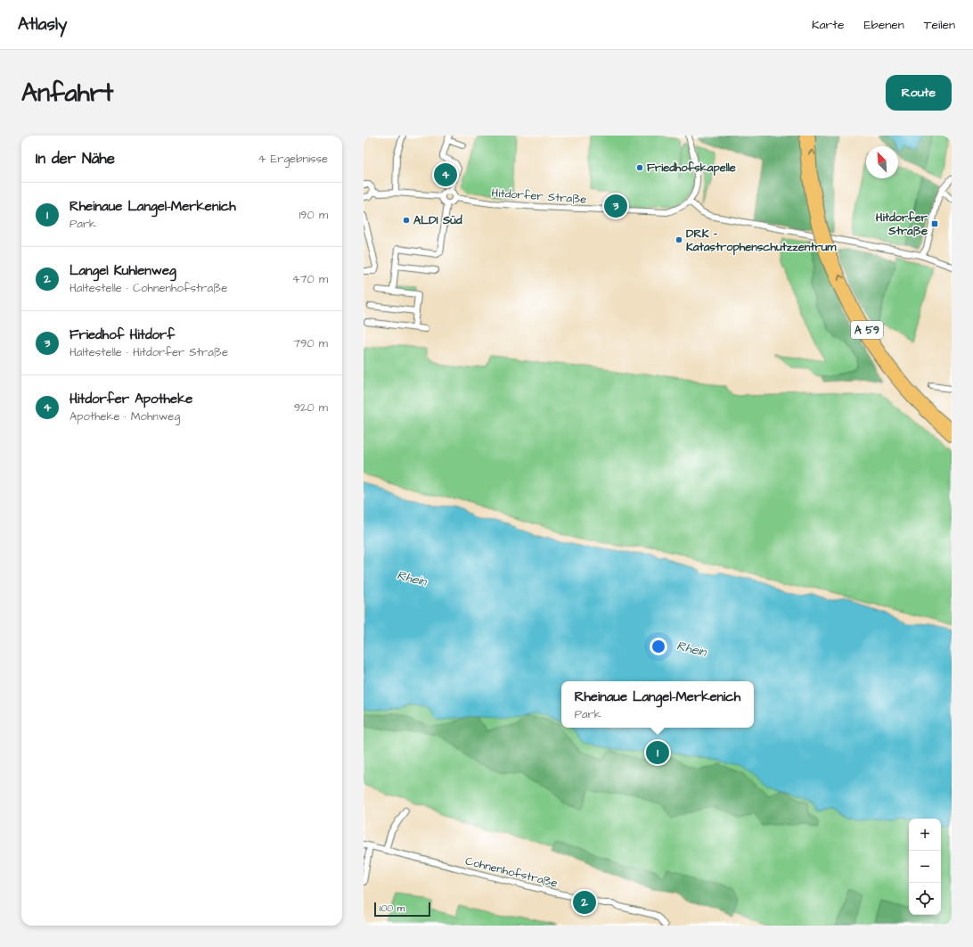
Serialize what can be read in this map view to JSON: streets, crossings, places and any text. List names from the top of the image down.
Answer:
{
  "streets": {
    "highway": ["A 59"],
    "street": ["Hitdorfer Straße", "Cohnenhofstraße"]
  },
  "water": ["Rhein"],
  "places": {
    "other": ["Friedhofskapelle", "ALDI Süd", "DRK - Katastrophenschutzzentrum"],
    "transit": ["Hitdorfer Straße"]
  },
  "scale_bar": "100 m",
  "north": "top left",
  "page": {
    "header": "Atlasly",
    "nav": ["Karte", "Ebenen", "Teilen"],
    "buttons": "Route",
    "title": "Anfahrt",
    "heading": ["In der Nähe", "4 Ergebnisse"],
    "pins": [
      "4",
      "3",
      "1",
      "2"
    ],
    "list": [
      {
        "mark": "1",
        "name": "Rheinaue Langel-Merkenich",
        "note": "Park",
        "value": "190 m"
      },
      {
        "mark": "2",
        "name": "Langel Kuhlenweg",
        "note": "Haltestelle · Cohnenhofstraße",
        "value": "470 m"
      },
      {
        "mark": "3",
        "name": "Friedhof Hitdorf",
        "note": "Haltestelle · Hitdorfer Straße",
        "value": "790 m"
      },
      {
        "mark": "4",
        "name": "Hitdorfer Apotheke",
        "note": "Apotheke · Mohnweg",
        "value": "920 m"
      }
    ],
    "popup": ["Rheinaue Langel-Merkenich", "Park"],
    "map_buttons": ["+", "−"],
    "scale": "100 m"
  }
}
